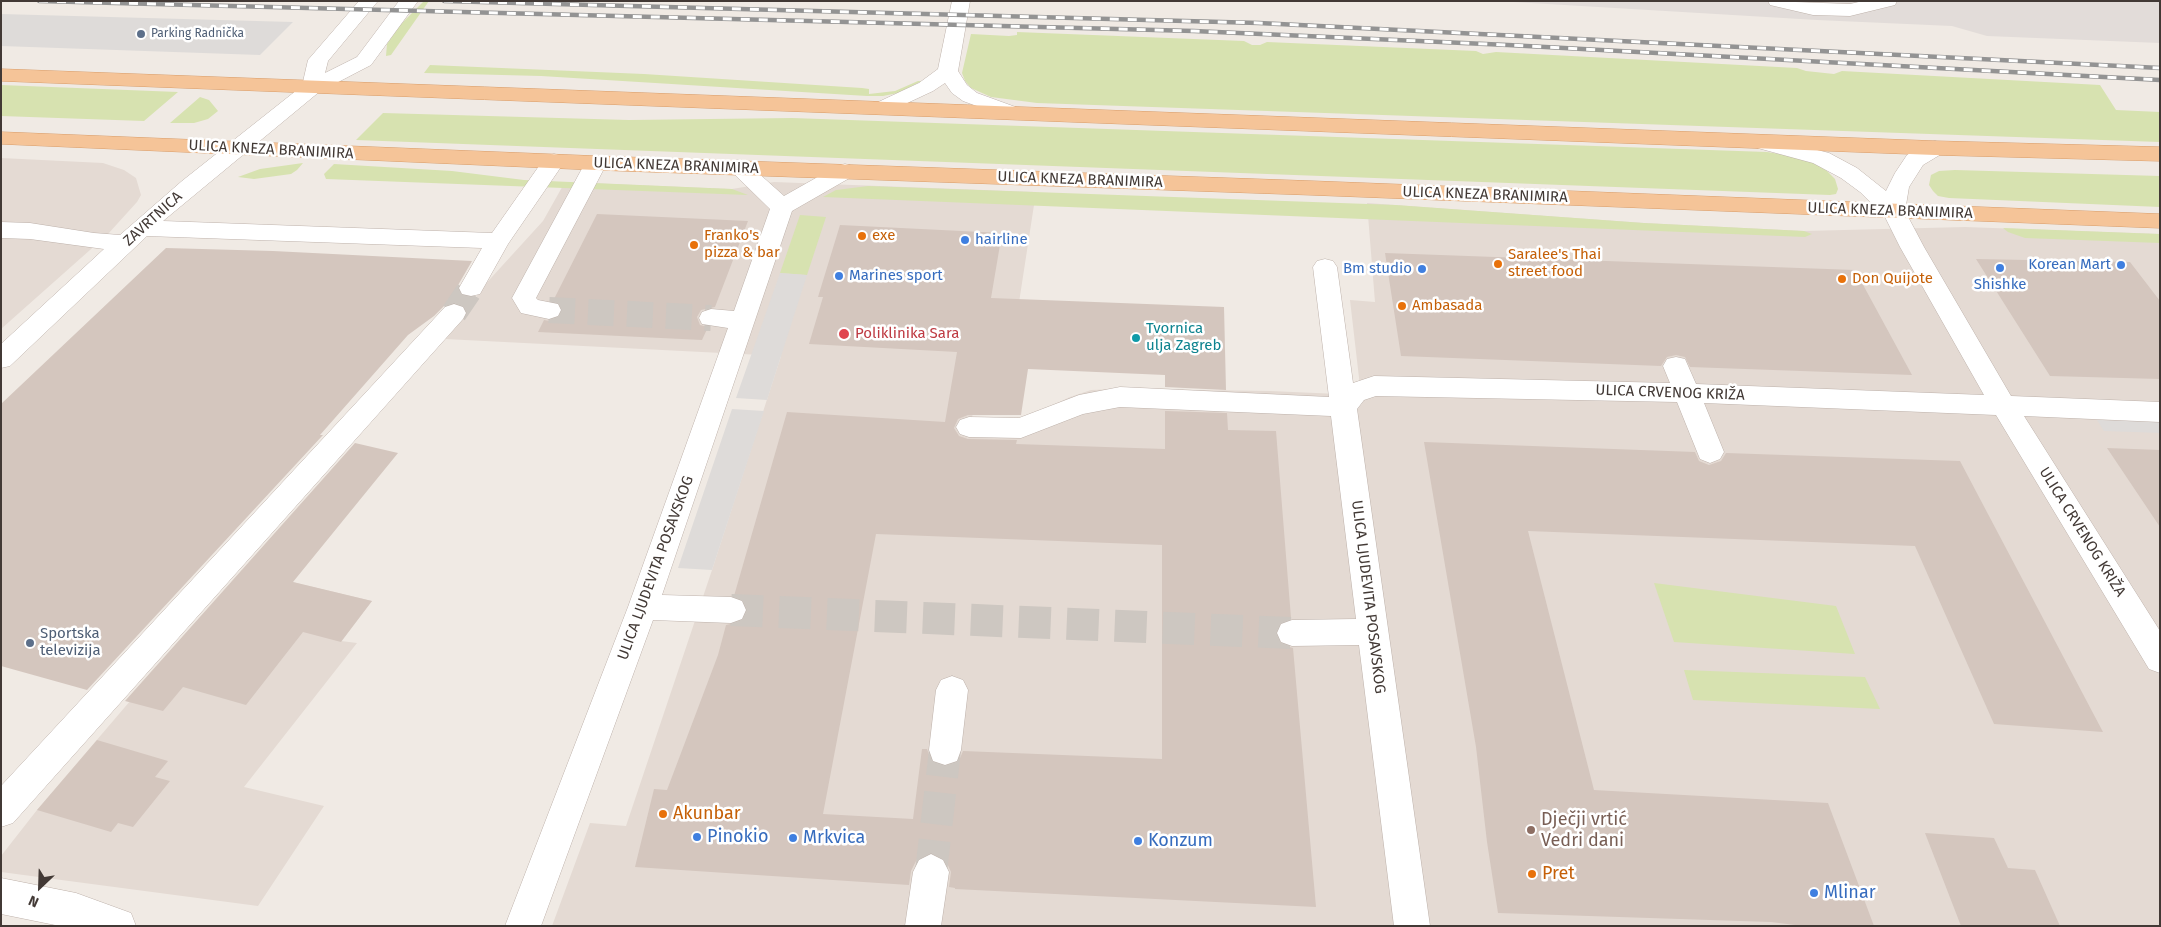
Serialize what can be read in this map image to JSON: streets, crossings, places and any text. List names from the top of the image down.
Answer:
{
  "streets": {
    "main road": ["ULICA KNEZA BRANIMIRA"],
    "street": ["ZAVRTNICA", "ULICA CRVENOG KRIŽA", "ULICA LJUDEVITA POSAVSKOG"]
  },
  "crossings": [
    ["ULICA KNEZA BRANIMIRA", "ZAVRTNICA"],
    ["ULICA KNEZA BRANIMIRA", "ULICA CRVENOG KRIŽA"],
    ["ULICA CRVENOG KRIŽA", "ULICA LJUDEVITA POSAVSKOG"]
  ],
  "places": [
    "Parking Radnička",
    "exe",
    "hairline",
    "Franko's pizza & bar",
    "Saralee's Thai street food",
    "Korean Mart",
    "Shishke",
    "Bm studio",
    "Marines sport",
    "Don Quijote",
    "Ambasada",
    "Poliklinika Sara",
    "Tvornica ulja Zagreb",
    "Sportska televizija",
    "Akunbar",
    "Dječji vrtić Vedri dani",
    "Pinokio",
    "Mrkvica",
    "Konzum",
    "Pret",
    "Mlinar"
  ],
  "north": "bottom left"
}
